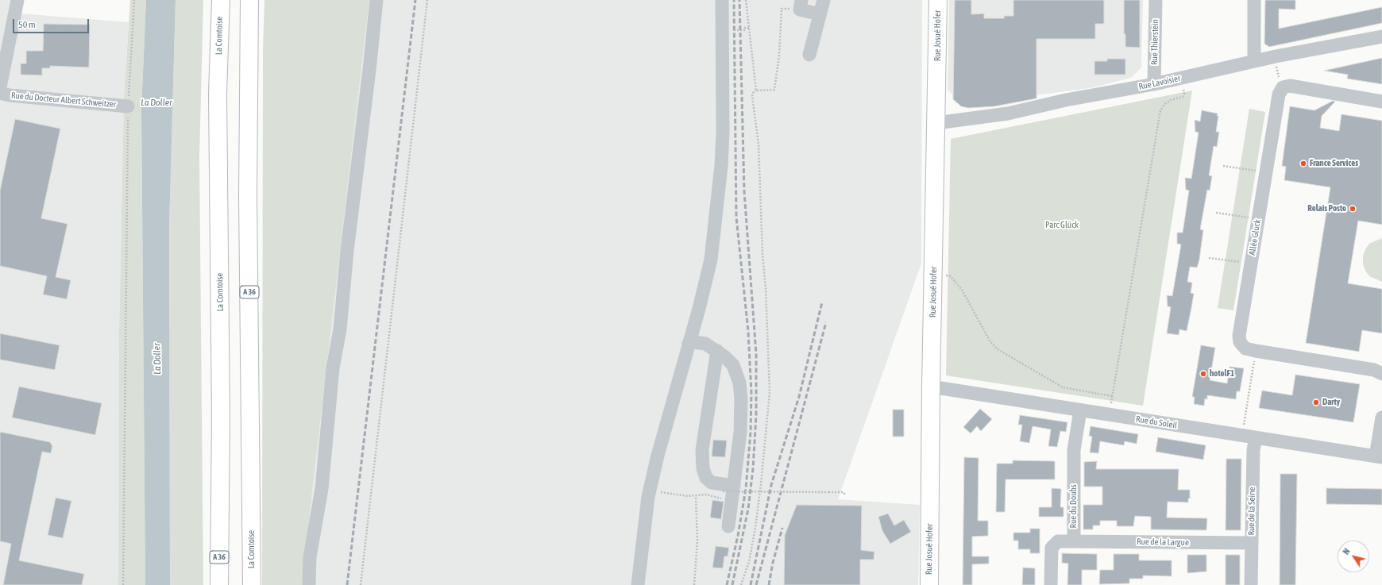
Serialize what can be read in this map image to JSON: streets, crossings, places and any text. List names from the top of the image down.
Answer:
{
  "streets": {
    "main road": ["La Comtoise", "Rue Josué Hofer", "A 36"],
    "street": [
      "Rue Thierstein",
      "Rue Lavoisier",
      "Rue du Docteur Albert Schweitzer",
      "Allée Gluck",
      "Rue du Soleil",
      "Rue du Doubs",
      "Rue de la Seine",
      "Rue de la Largue"
    ]
  },
  "crossings": [
    ["Rue Josué Hofer", "Rue Lavoisier"],
    ["Rue Josué Hofer", "Rue du Soleil"],
    ["Rue Thierstein", "Rue Lavoisier"],
    ["Rue du Soleil", "Rue du Doubs"],
    ["Rue du Soleil", "Rue de la Seine"],
    ["Rue du Doubs", "Rue de la Largue"],
    ["Rue de la Seine", "Rue de la Largue"]
  ],
  "water": ["La Doller"],
  "parks": ["Parc Glück"],
  "places": [
    "France Services",
    "Relais Poste",
    "hotelF1",
    "Darty"
  ],
  "scale_bar": "50 m",
  "north": "top left"
}
